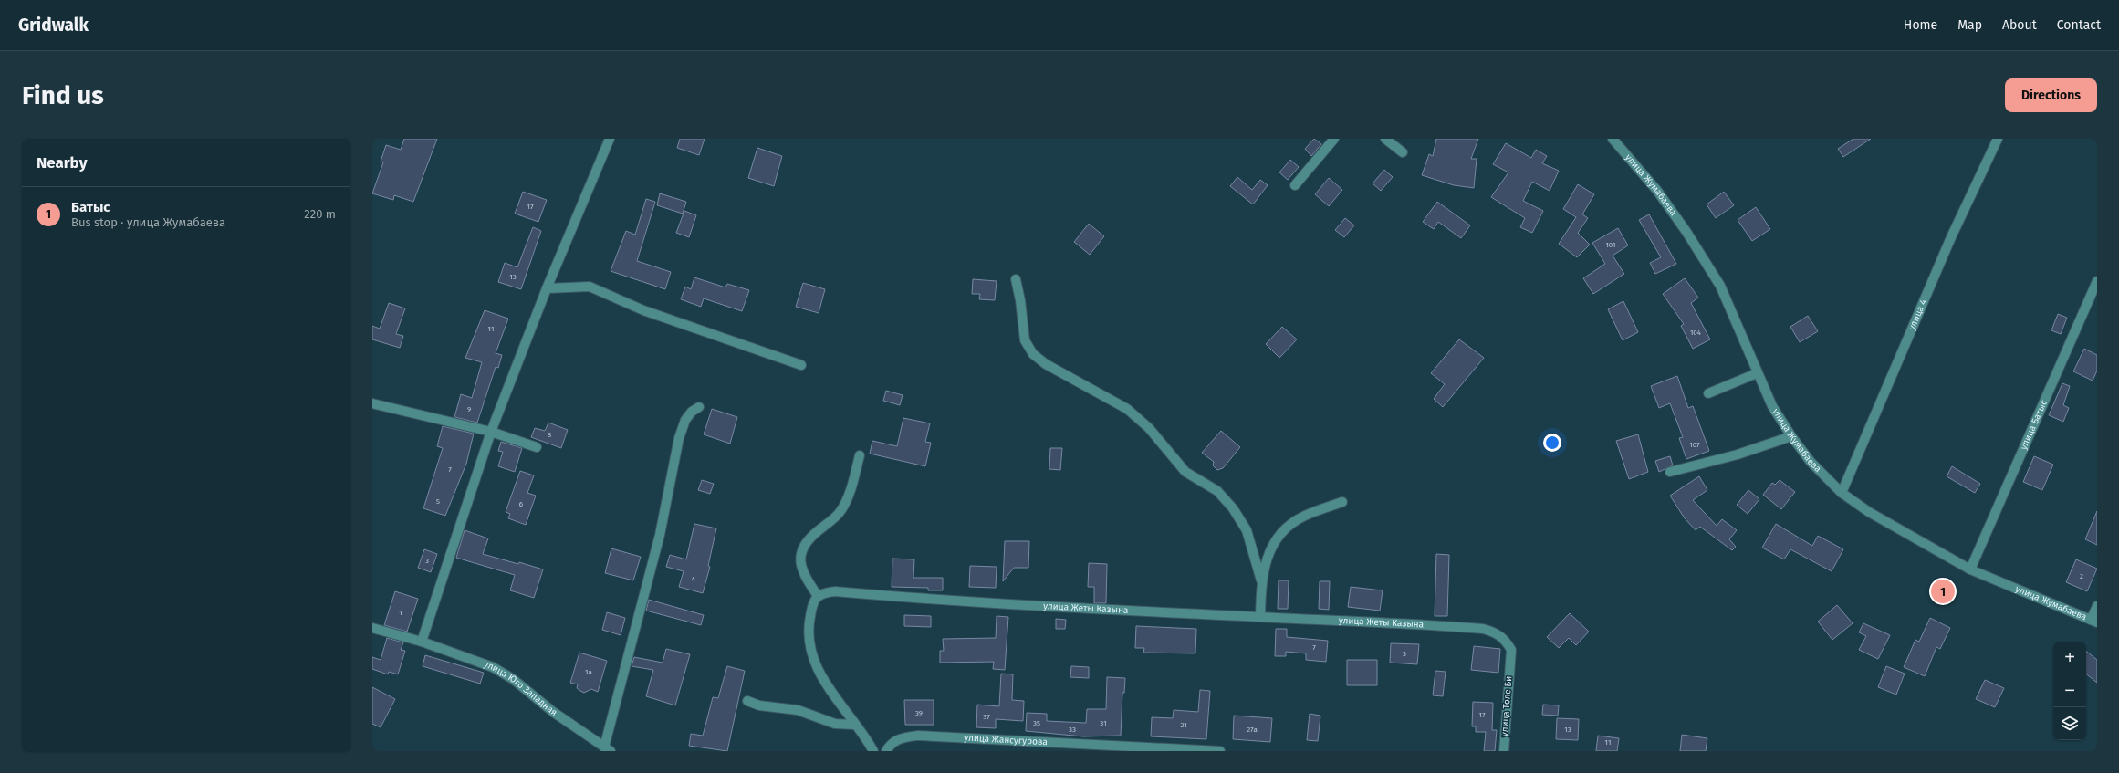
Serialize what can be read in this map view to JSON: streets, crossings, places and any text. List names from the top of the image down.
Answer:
{
  "streets": {
    "street": [
      "улица Жумабаева",
      "улица 4",
      "улица Батыс",
      "улица Жеты Казына",
      "улица Юго Западная",
      "улица Толе Би",
      "улица Жансугурова"
    ]
  },
  "crossings": [
    ["улица Жумабаева", "улица 4"],
    ["улица Жумабаева", "улица Батыс"],
    ["улица Жеты Казына", "улица Толе Би"]
  ],
  "house_numbers": [
    "17",
    "101",
    "13",
    "11",
    "104",
    "9",
    "8",
    "107",
    "7",
    "5",
    "6",
    "3",
    "2",
    "4",
    "1",
    "7",
    "3",
    "1а",
    "39",
    "17",
    "37",
    "35",
    "31",
    "21",
    "33",
    "27а",
    "13",
    "11"
  ],
  "page": {
    "header": "Gridwalk",
    "nav": [
      "Home",
      "Map",
      "About",
      "Contact"
    ],
    "buttons": "Directions",
    "title": "Find us",
    "heading": "Nearby",
    "list": [
      {
        "mark": "1",
        "name": "Батыс",
        "note": "Bus stop · улица Жумабаева",
        "value": "220 m"
      }
    ],
    "pins": "1",
    "map_buttons": ["+", "−"]
  }
}
